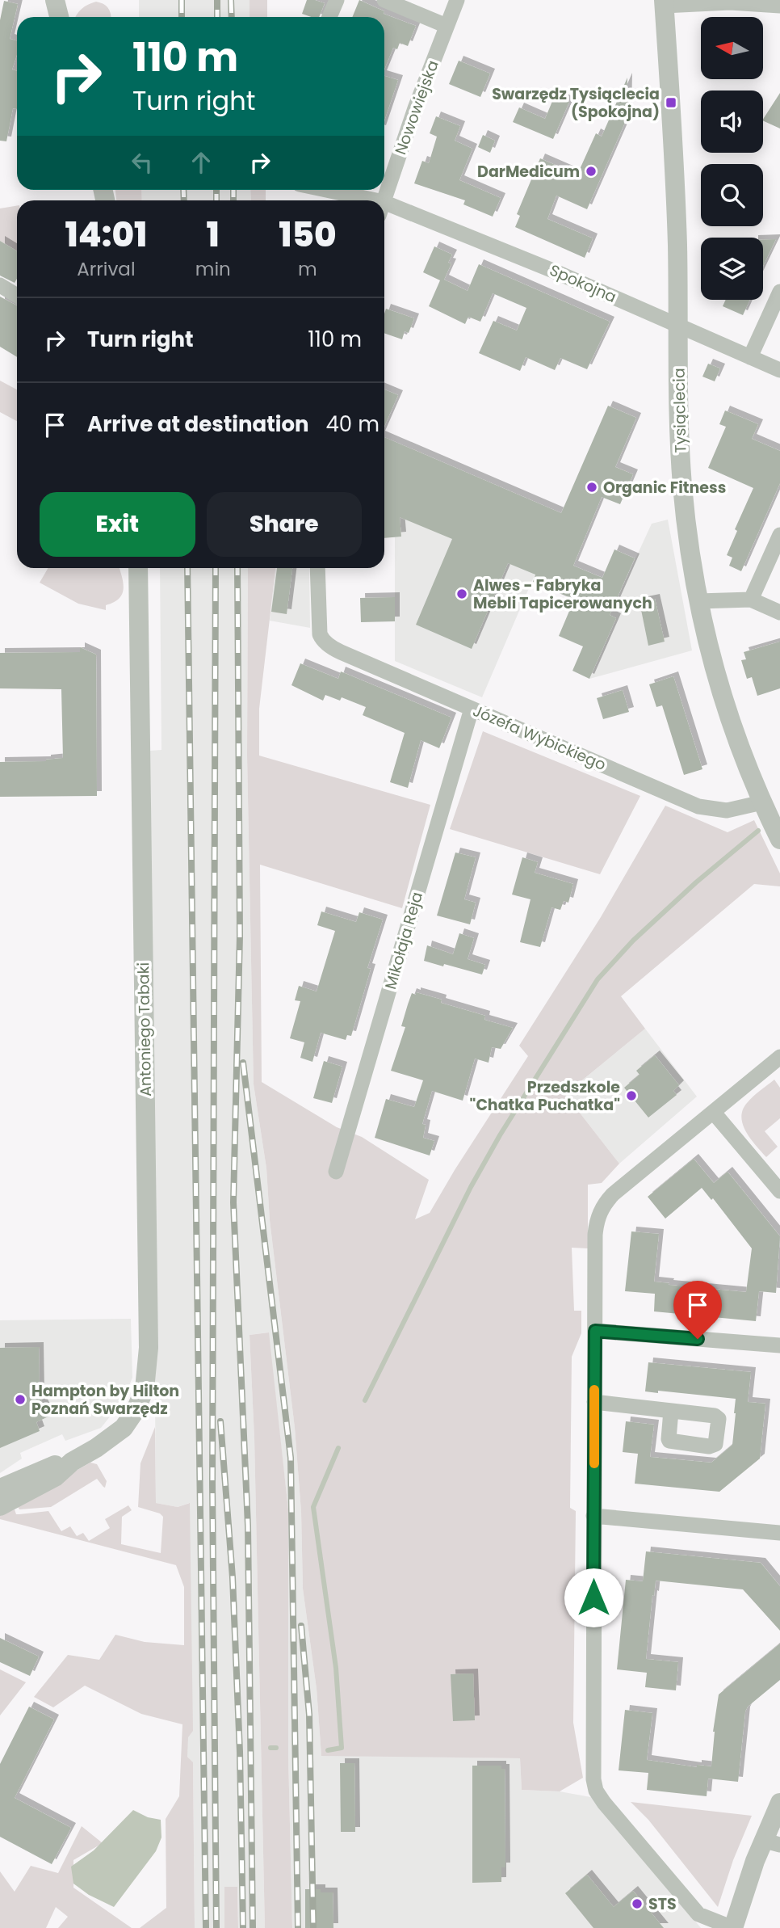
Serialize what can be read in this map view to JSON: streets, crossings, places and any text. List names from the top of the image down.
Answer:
{
  "streets": {
    "street": [
      "Nowowiejska",
      "Spokojna",
      "Tysiąclecia",
      "Józefa Wybickiego",
      "Mikołaja Reja",
      "Antoniego Tabaki"
    ]
  },
  "crossings": [
    ["Spokojna", "Tysiąclecia"],
    ["Tysiąclecia", "Józefa Wybickiego"],
    ["Józefa Wybickiego", "Mikołaja Reja"]
  ],
  "places": {
    "transit": ["Swarzędz Tysiąclecia (Spokojna)"],
    "other": [
      "DarMedicum",
      "Organic Fitness",
      "Alwes - Fabryka Mebli Tapicerowanych",
      "Przedszkole \"Chatka Puchatka\"",
      "Hampton by Hilton Poznań Swarzędz",
      "STS"
    ]
  },
  "north": "left",
  "page": {
    "turn": ["110 m", "Turn right"],
    "eta": [
      "14:01",
      "Arrival",
      "1",
      "min",
      "150",
      "m"
    ],
    "list": [
      {
        "name": "Turn right",
        "value": "110 m"
      },
      {
        "name": "Arrive at destination",
        "value": "40 m"
      }
    ],
    "buttons": ["Exit", "Share"]
  }
}
